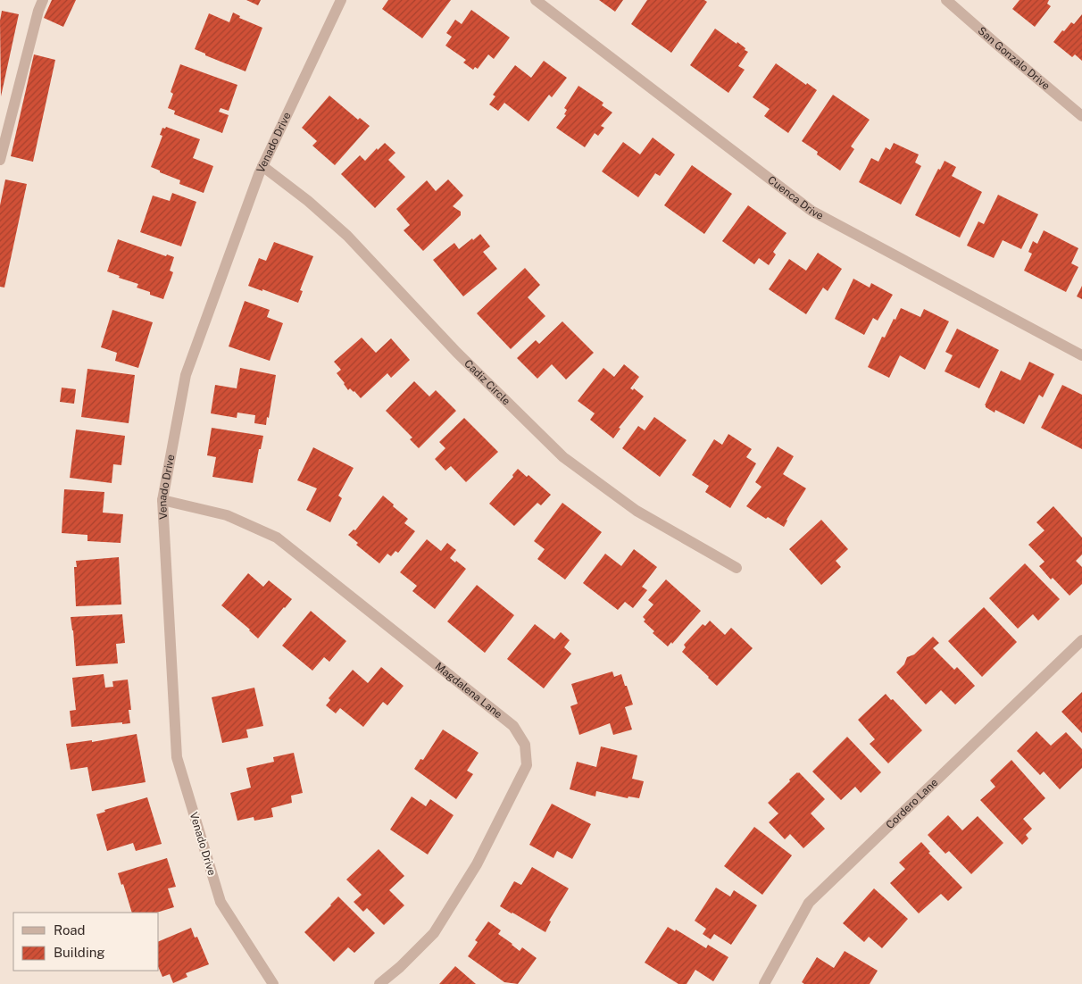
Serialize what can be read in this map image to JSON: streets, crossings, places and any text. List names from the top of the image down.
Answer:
{
  "streets": {
    "street": [
      "San Gonzalo Drive",
      "Venado Drive",
      "Cuenca Drive",
      "Cadiz Circle",
      "Magdalena Lane",
      "Cordero Lane"
    ]
  },
  "crossings": [
    ["Venado Drive", "Cadiz Circle"],
    ["Venado Drive", "Magdalena Lane"]
  ],
  "legend": ["Road", "Building"]
}
